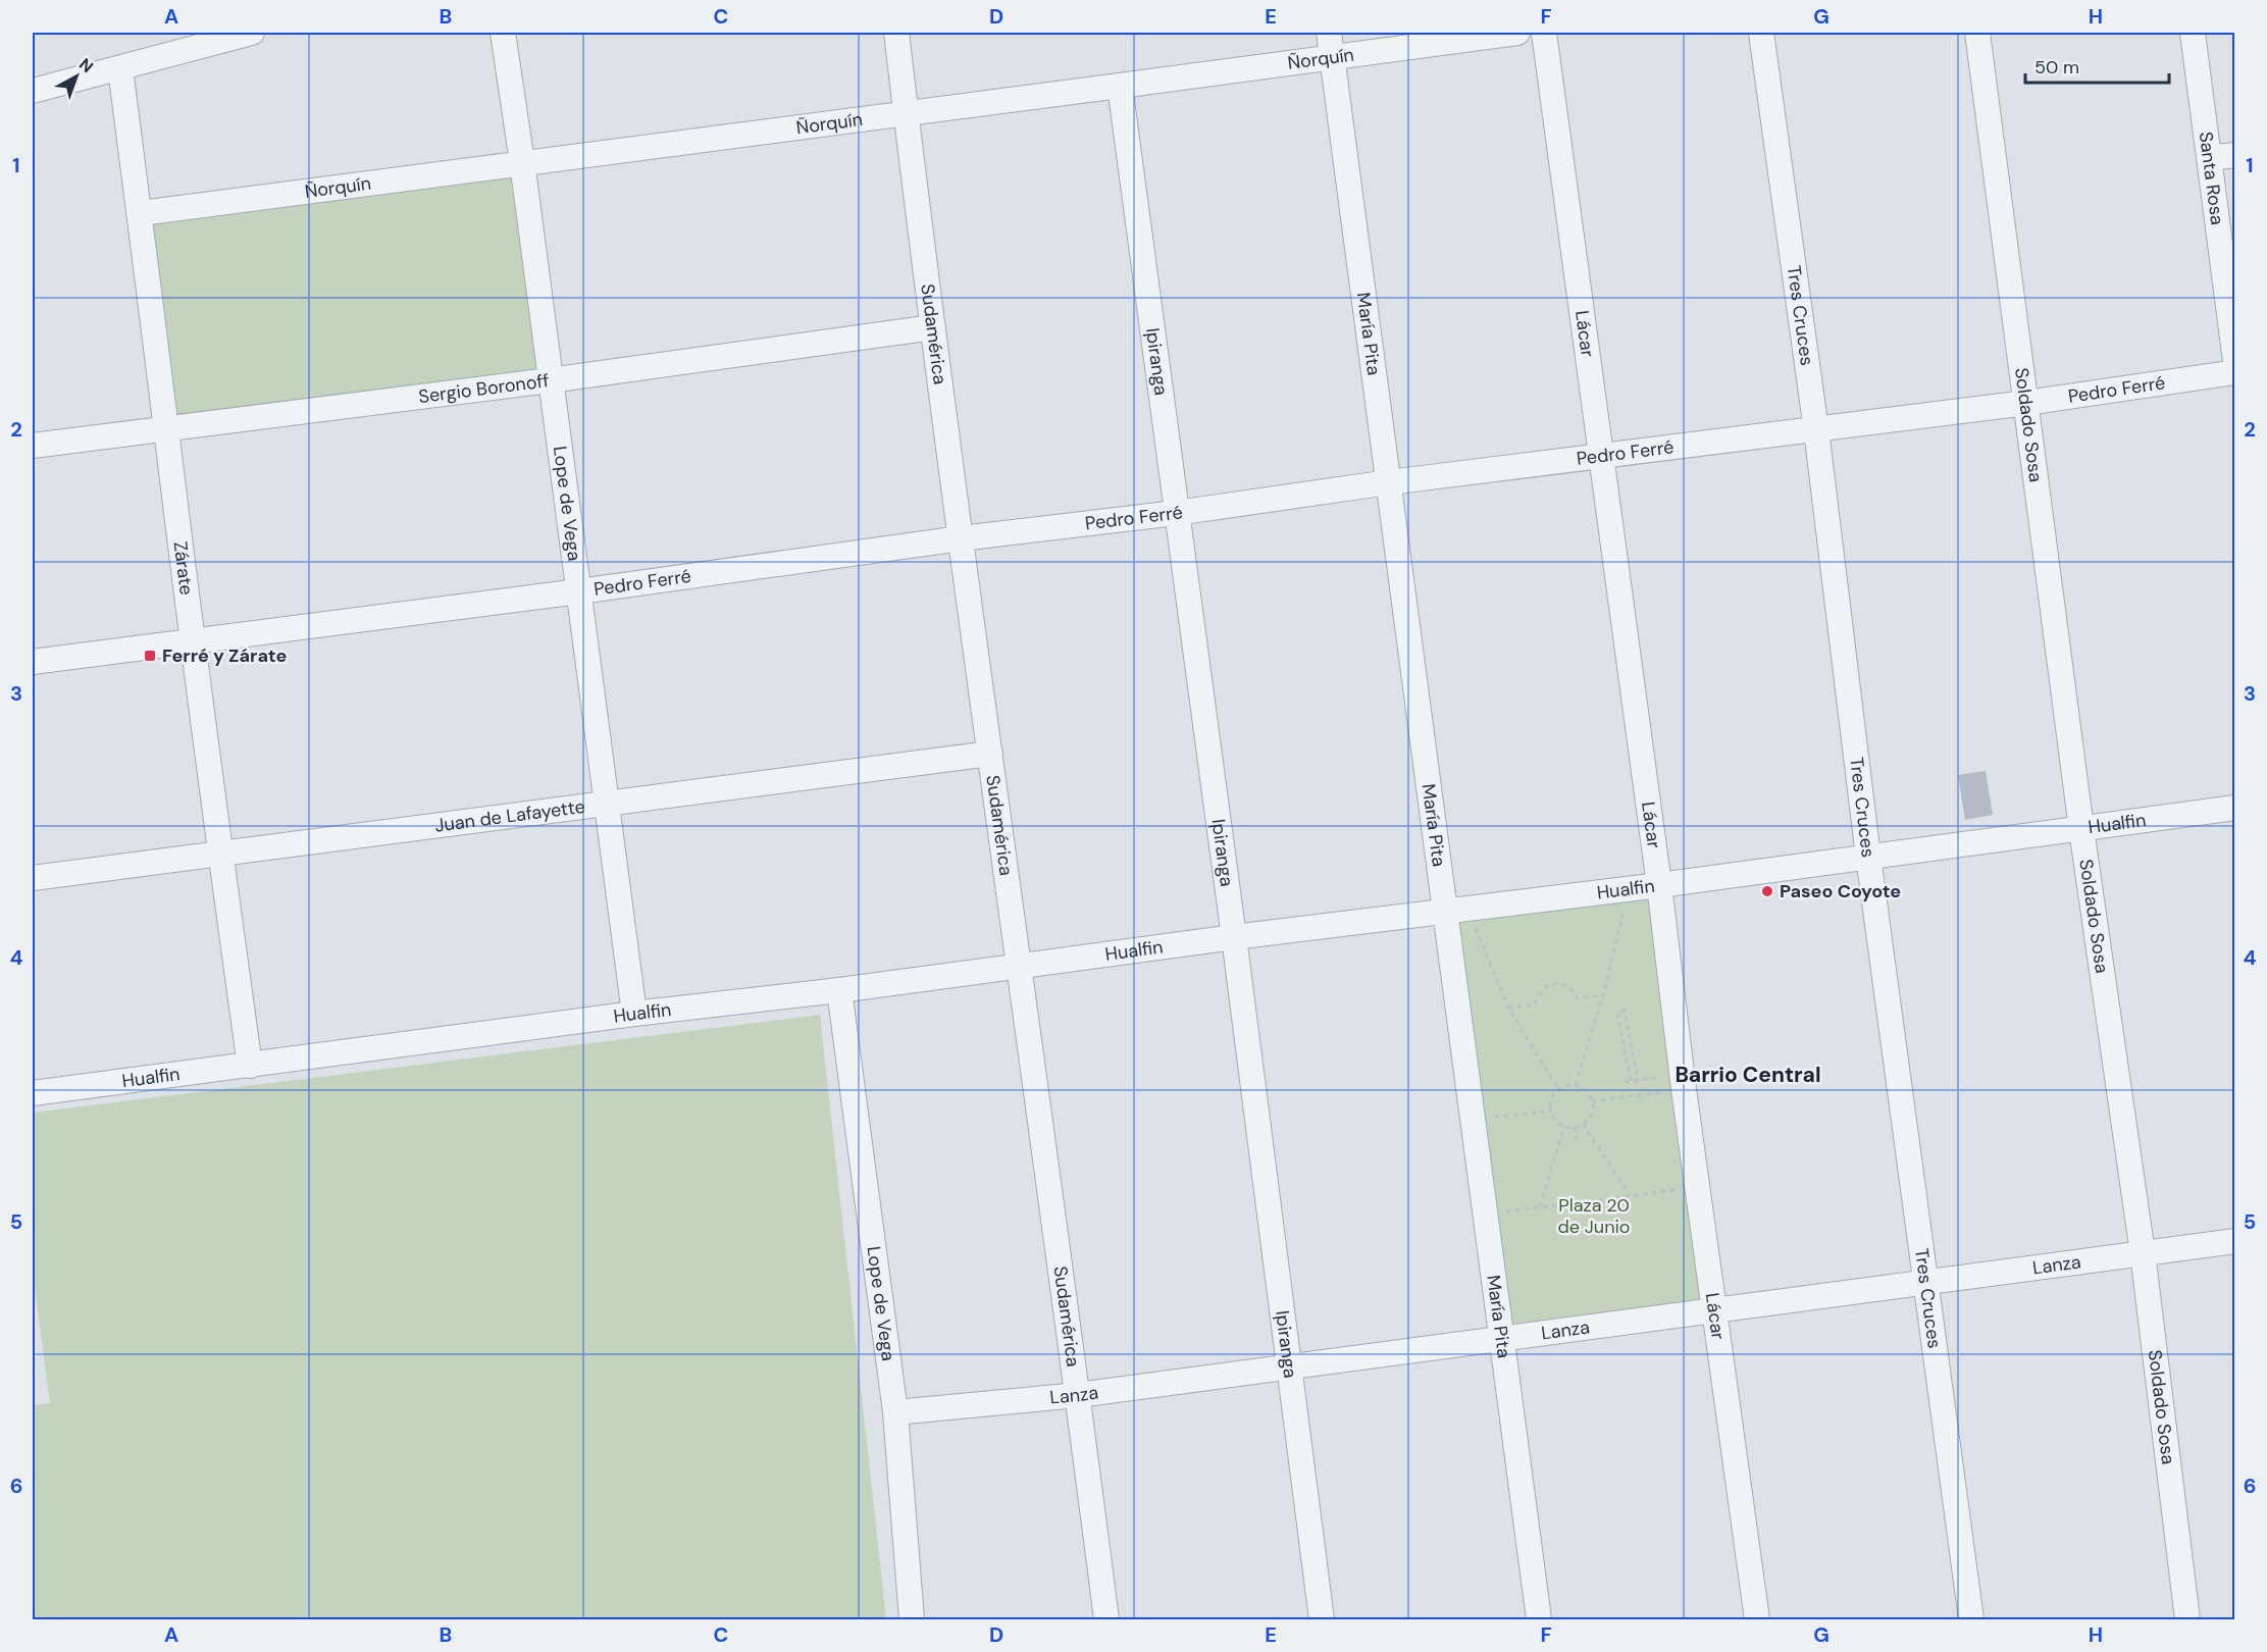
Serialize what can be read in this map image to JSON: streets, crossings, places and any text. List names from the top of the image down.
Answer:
{
  "streets": {
    "street": [
      "Ñorquín",
      "Santa Rosa",
      "Tres Cruces",
      "Sudamérica",
      "María Pita",
      "Lácar",
      "Ipiranga",
      "Sergio Boronoff",
      "Pedro Ferré",
      "Soldado Sosa",
      "Lope de Vega",
      "Zárate",
      "Juan de Lafayette",
      "Hualfin",
      "Lanza"
    ]
  },
  "crossings": [
    ["Ñorquín", "Sudamérica"],
    ["Ñorquín", "María Pita"],
    ["Ñorquín", "Ipiranga"],
    ["Ñorquín", "Lope de Vega"],
    ["Ñorquín", "Zárate"],
    ["Tres Cruces", "Pedro Ferré"],
    ["Tres Cruces", "Hualfin"],
    ["Tres Cruces", "Lanza"],
    ["Sudamérica", "Sergio Boronoff"],
    ["Sudamérica", "Pedro Ferré"],
    ["Sudamérica", "Juan de Lafayette"],
    ["Sudamérica", "Hualfin"],
    ["Sudamérica", "Lanza"],
    ["María Pita", "Pedro Ferré"],
    ["María Pita", "Hualfin"],
    ["María Pita", "Lanza"],
    ["Lácar", "Pedro Ferré"],
    ["Lácar", "Hualfin"],
    ["Lácar", "Lanza"],
    ["Ipiranga", "Pedro Ferré"],
    ["Ipiranga", "Hualfin"],
    ["Ipiranga", "Lanza"],
    ["Sergio Boronoff", "Lope de Vega"],
    ["Sergio Boronoff", "Zárate"],
    ["Pedro Ferré", "Soldado Sosa"],
    ["Pedro Ferré", "Lope de Vega"],
    ["Pedro Ferré", "Zárate"],
    ["Soldado Sosa", "Hualfin"],
    ["Soldado Sosa", "Lanza"],
    ["Lope de Vega", "Juan de Lafayette"],
    ["Lope de Vega", "Hualfin"],
    ["Lope de Vega", "Lanza"],
    ["Zárate", "Juan de Lafayette"],
    ["Zárate", "Hualfin"]
  ],
  "districts": ["Barrio Central"],
  "parks": ["Plaza 20 de Junio"],
  "places": {
    "transit": ["Ferré y Zárate"],
    "other": ["Paseo Coyote"]
  },
  "scale_bar": "50 m",
  "north": "top right",
  "grid": {
    "columns": [
      "A",
      "B",
      "C",
      "D",
      "E",
      "F",
      "G",
      "H"
    ],
    "rows": [
      "1",
      "2",
      "3",
      "4",
      "5",
      "6"
    ]
  }
}
